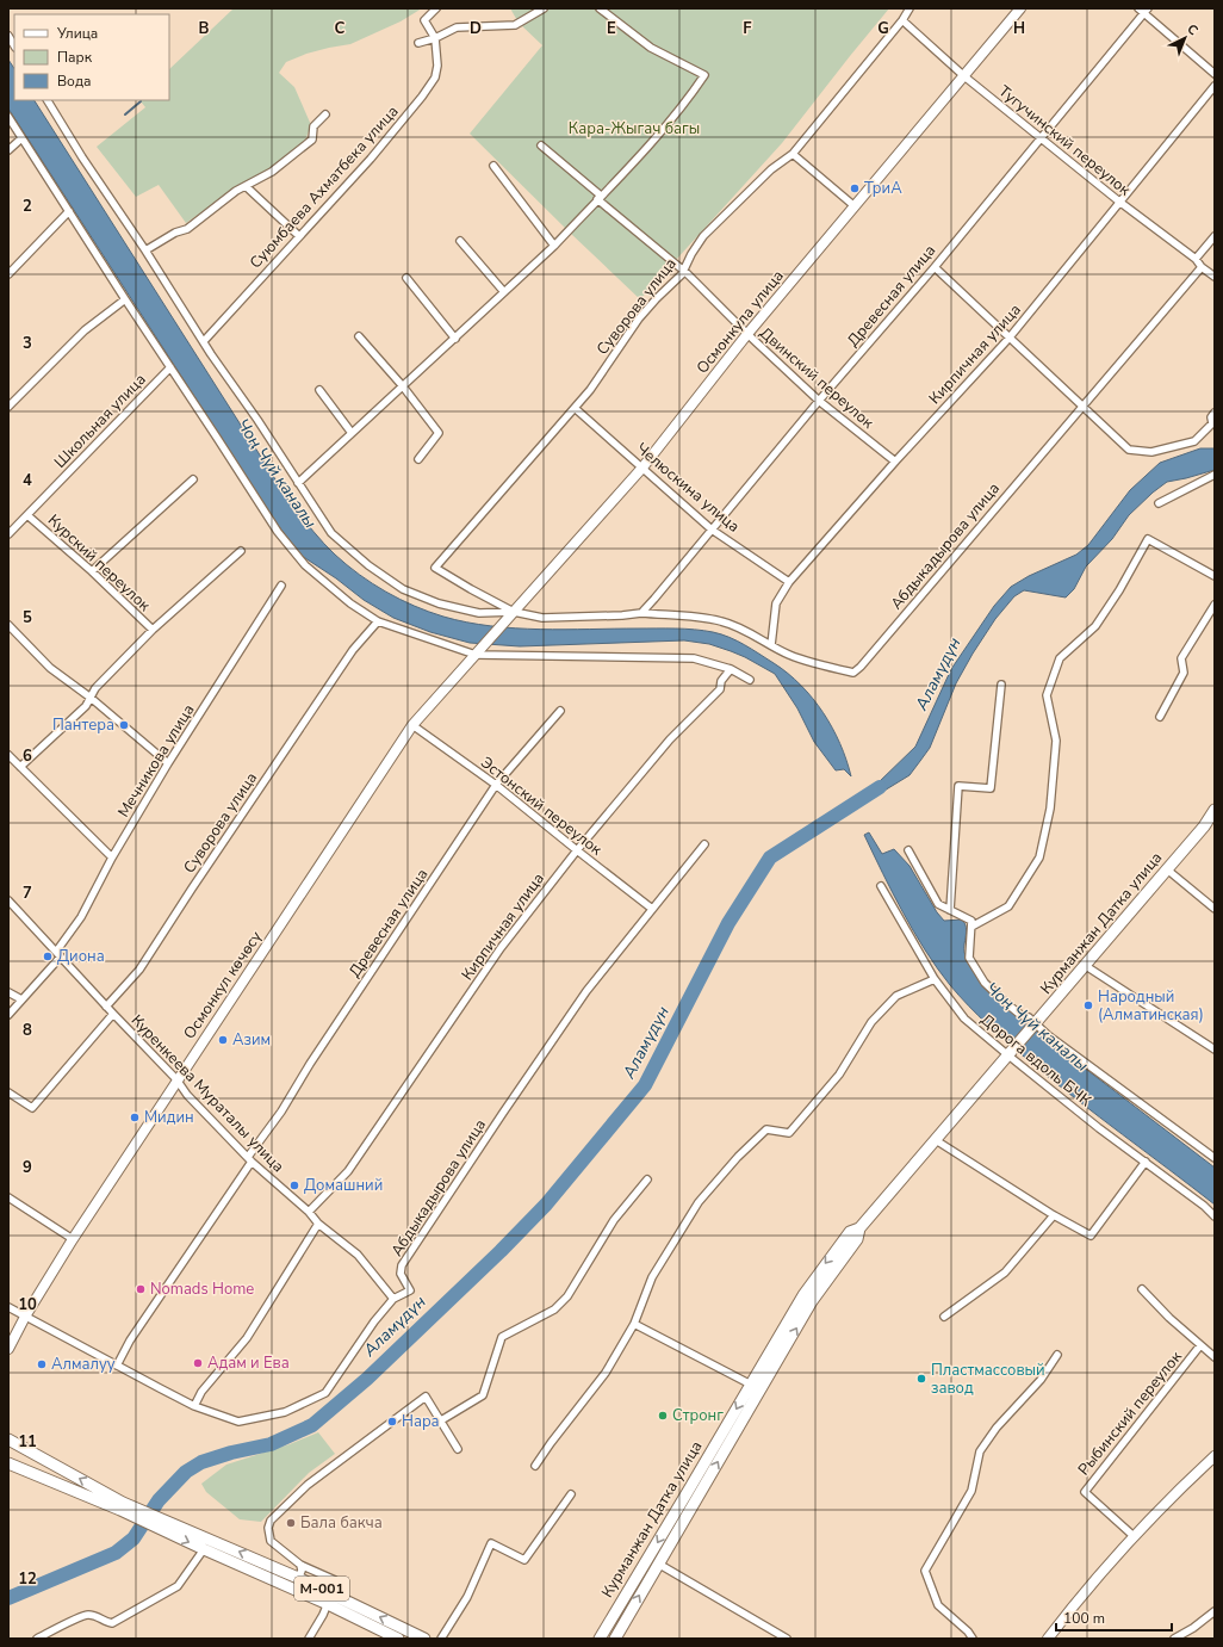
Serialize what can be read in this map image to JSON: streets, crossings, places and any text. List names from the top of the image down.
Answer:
{
  "streets": {
    "main road": ["Курманжан Датка улица", "М-001"],
    "street": [
      "Тугучинский переулок",
      "Суюмбаева Ахматбека улица",
      "Древесная улица",
      "Суворова улица",
      "Осмонкула улица",
      "Кирпичная улица",
      "Двинский переулок",
      "Школьная улица",
      "Челюскина улица",
      "Абдыкадырова улица",
      "Курский переулок",
      "Мечникова улица",
      "Эстонский переулок",
      "Осмонкул көчөсү",
      "Дорога вдоль БЧК",
      "Куренкеева Мураталы улица",
      "Рыбинский переулок"
    ]
  },
  "crossings": [
    ["Тугучинский переулок", "Древесная улица"],
    ["Тугучинский переулок", "Суворова улица"],
    ["Тугучинский переулок", "Осмонкула улица"],
    ["Тугучинский переулок", "Кирпичная улица"],
    ["Тугучинский переулок", "Абдыкадырова улица"],
    ["Древесная улица", "Двинский переулок"],
    ["Древесная улица", "Челюскина улица"],
    ["Древесная улица", "Абдыкадырова улица"],
    ["Древесная улица", "Эстонский переулок"],
    ["Древесная улица", "Куренкеева Мураталы улица"],
    ["Суворова улица", "Осмонкула улица"],
    ["Суворова улица", "Двинский переулок"],
    ["Суворова улица", "Челюскина улица"],
    ["Суворова улица", "Абдыкадырова улица"],
    ["Суворова улица", "Куренкеева Мураталы улица"],
    ["Осмонкула улица", "Двинский переулок"],
    ["Осмонкула улица", "Челюскина улица"],
    ["Осмонкула улица", "Абдыкадырова улица"],
    ["Осмонкула улица", "Осмонкул көчөсү"],
    ["Кирпичная улица", "Двинский переулок"],
    ["Кирпичная улица", "Челюскина улица"],
    ["Кирпичная улица", "Абдыкадырова улица"],
    ["Кирпичная улица", "Эстонский переулок"],
    ["Кирпичная улица", "Куренкеева Мураталы улица"],
    ["Школьная улица", "Курский переулок"],
    ["Абдыкадырова улица", "Эстонский переулок"],
    ["Абдыкадырова улица", "Осмонкул көчөсү"],
    ["Абдыкадырова улица", "Куренкеева Мураталы улица"],
    ["Мечникова улица", "Куренкеева Мураталы улица"],
    ["Эстонский переулок", "Осмонкул көчөсү"],
    ["Курманжан Датка улица", "Дорога вдоль БЧК"],
    ["Осмонкул көчөсү", "Куренкеева Мураталы улица"]
  ],
  "water": ["Чоң Чүй каналы", "Аламүдүн"],
  "parks": ["Кара-Жыгач багы"],
  "places": [
    "ТриА",
    "Пантера",
    "Диона",
    "Народный (Алматинская)",
    "Азим",
    "Мидин",
    "Домашний",
    "Nomads Home",
    "Адам и Ева",
    "Алмалуу",
    "Пластмассовый завод",
    "Стронг",
    "Нара",
    "Бала бакча"
  ],
  "legend": ["Улица", "Парк", "Вода"],
  "scale_bar": "100 m",
  "north": "top right",
  "grid": {
    "columns": [
      "B",
      "C",
      "D",
      "E",
      "F",
      "G",
      "H"
    ],
    "rows": [
      "2",
      "3",
      "4",
      "5",
      "6",
      "7",
      "8",
      "9",
      "10",
      "11",
      "12"
    ]
  }
}
